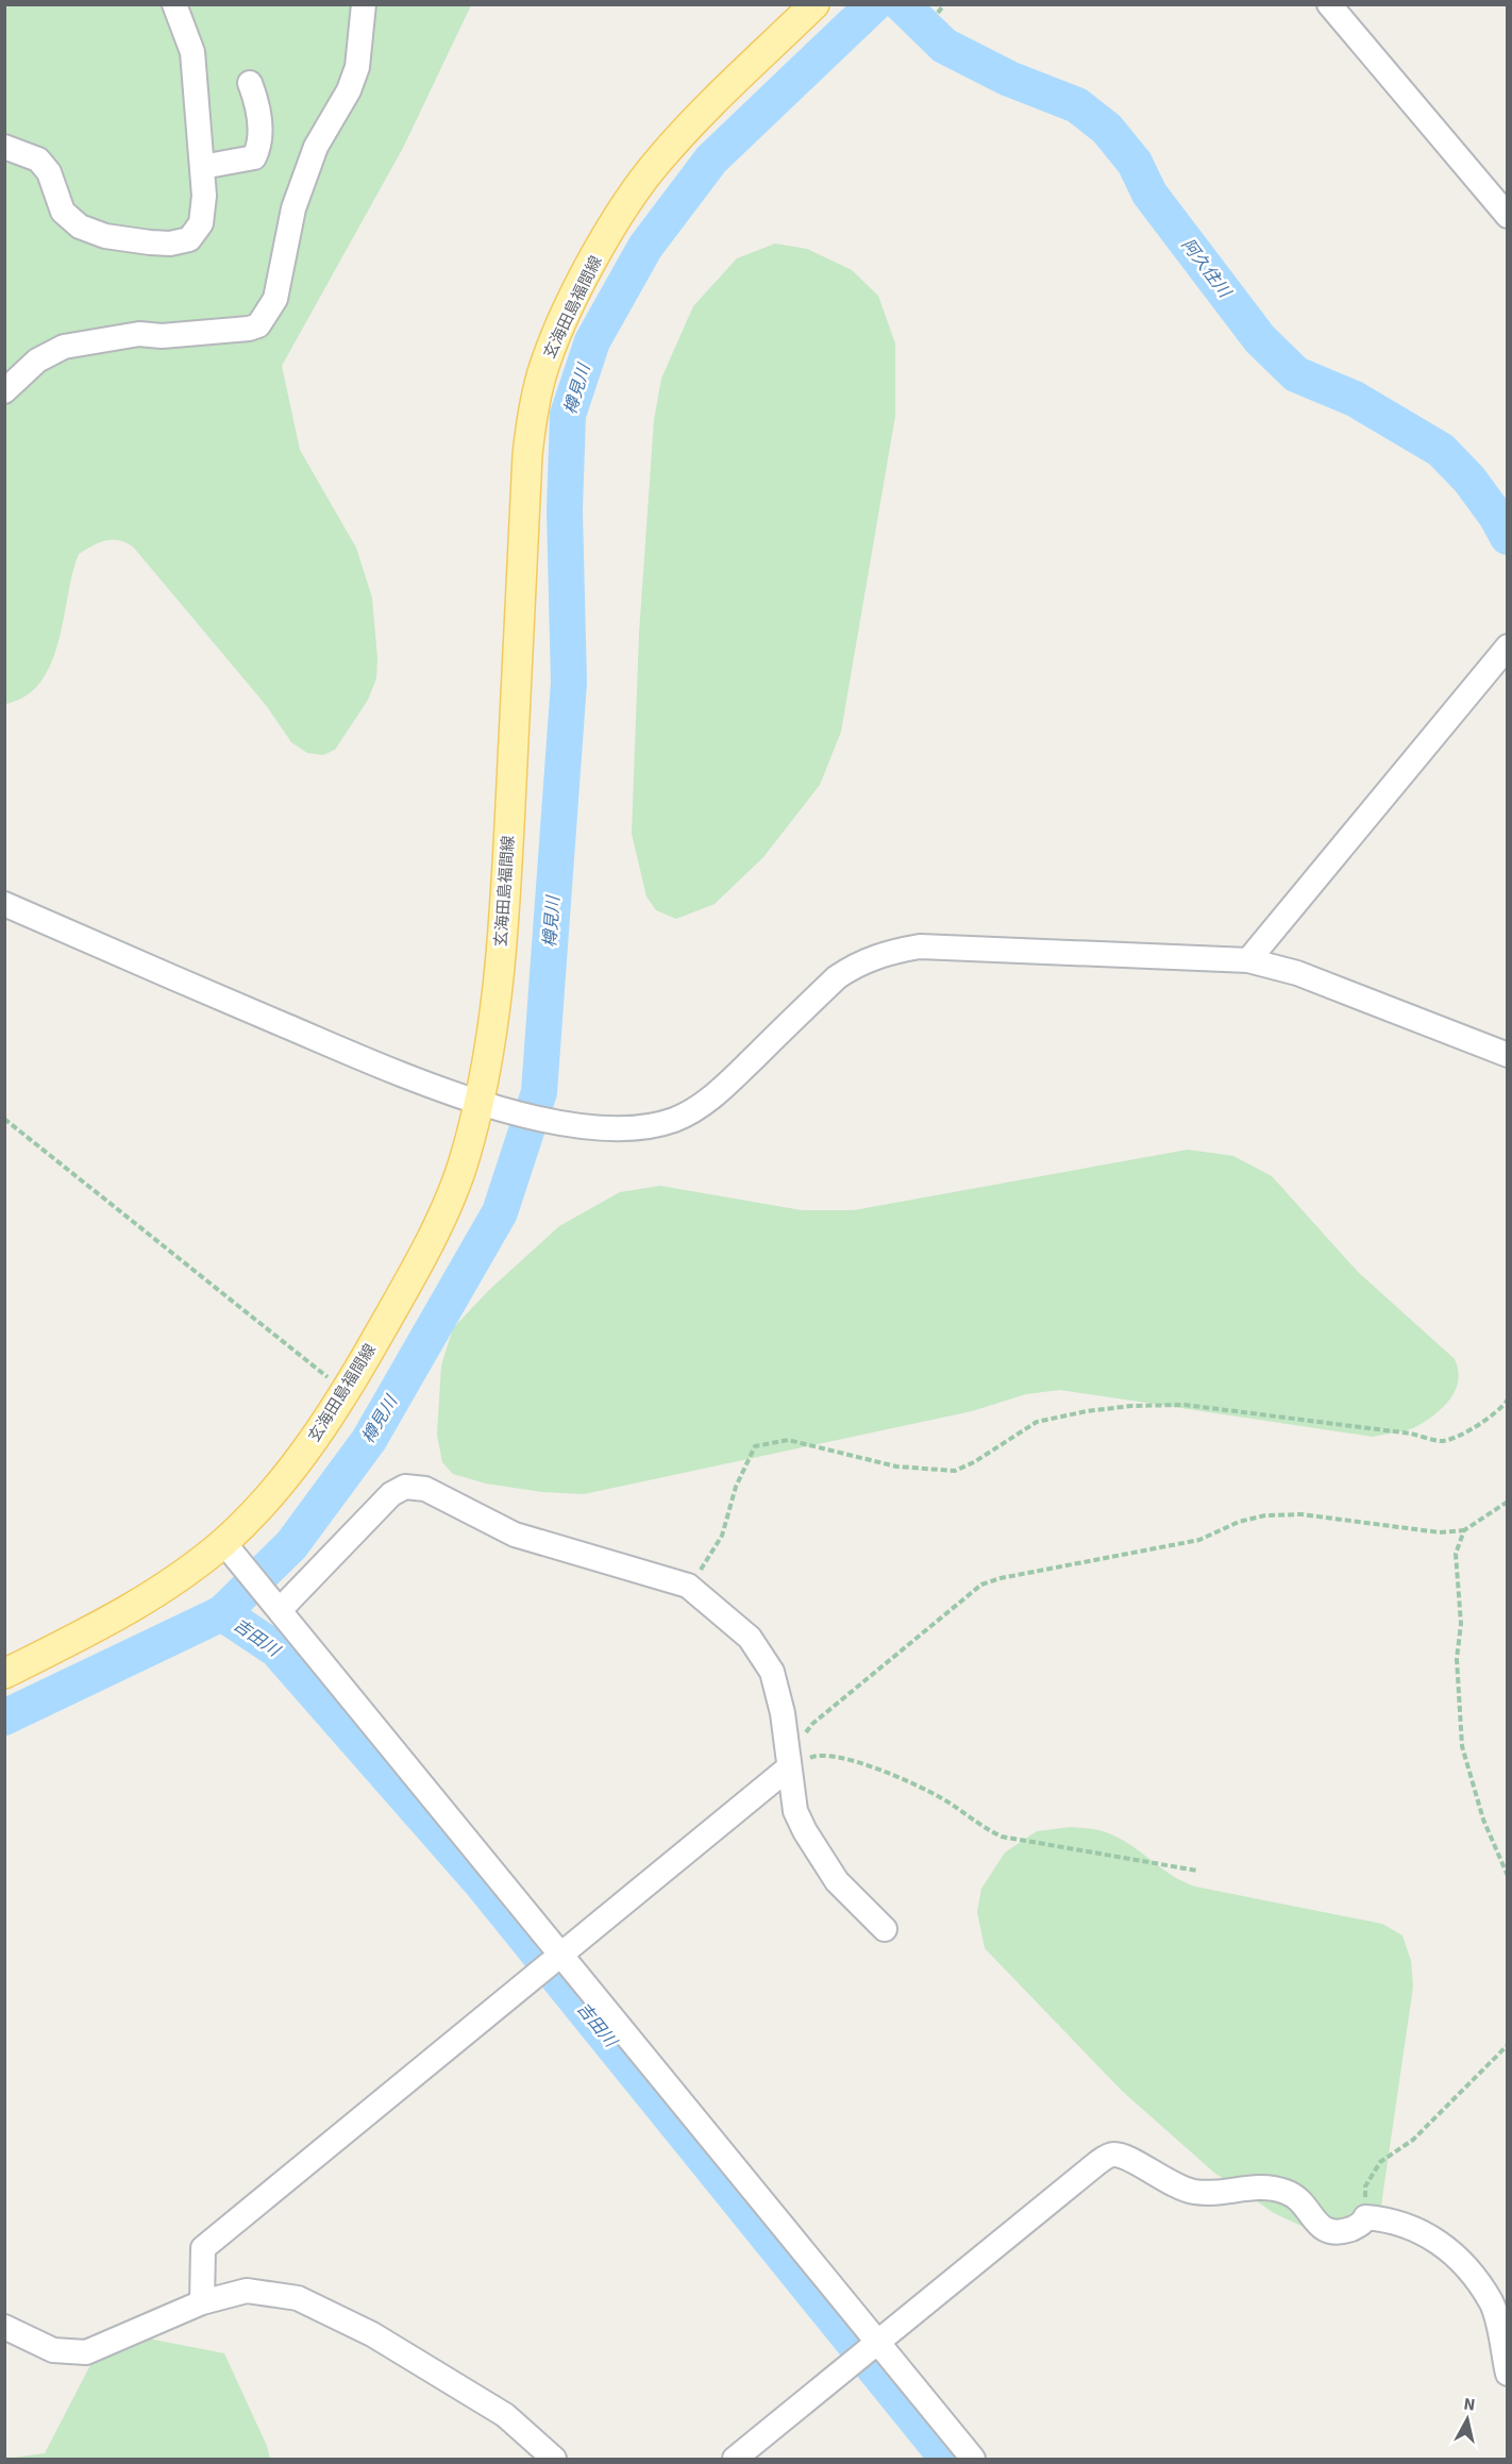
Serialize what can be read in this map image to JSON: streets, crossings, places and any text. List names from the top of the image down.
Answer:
{
  "streets": {
    "main road": ["玄海田島福間線"]
  },
  "water": ["阿久住川", "樽見川", "吉田川"],
  "north": "top"
}
